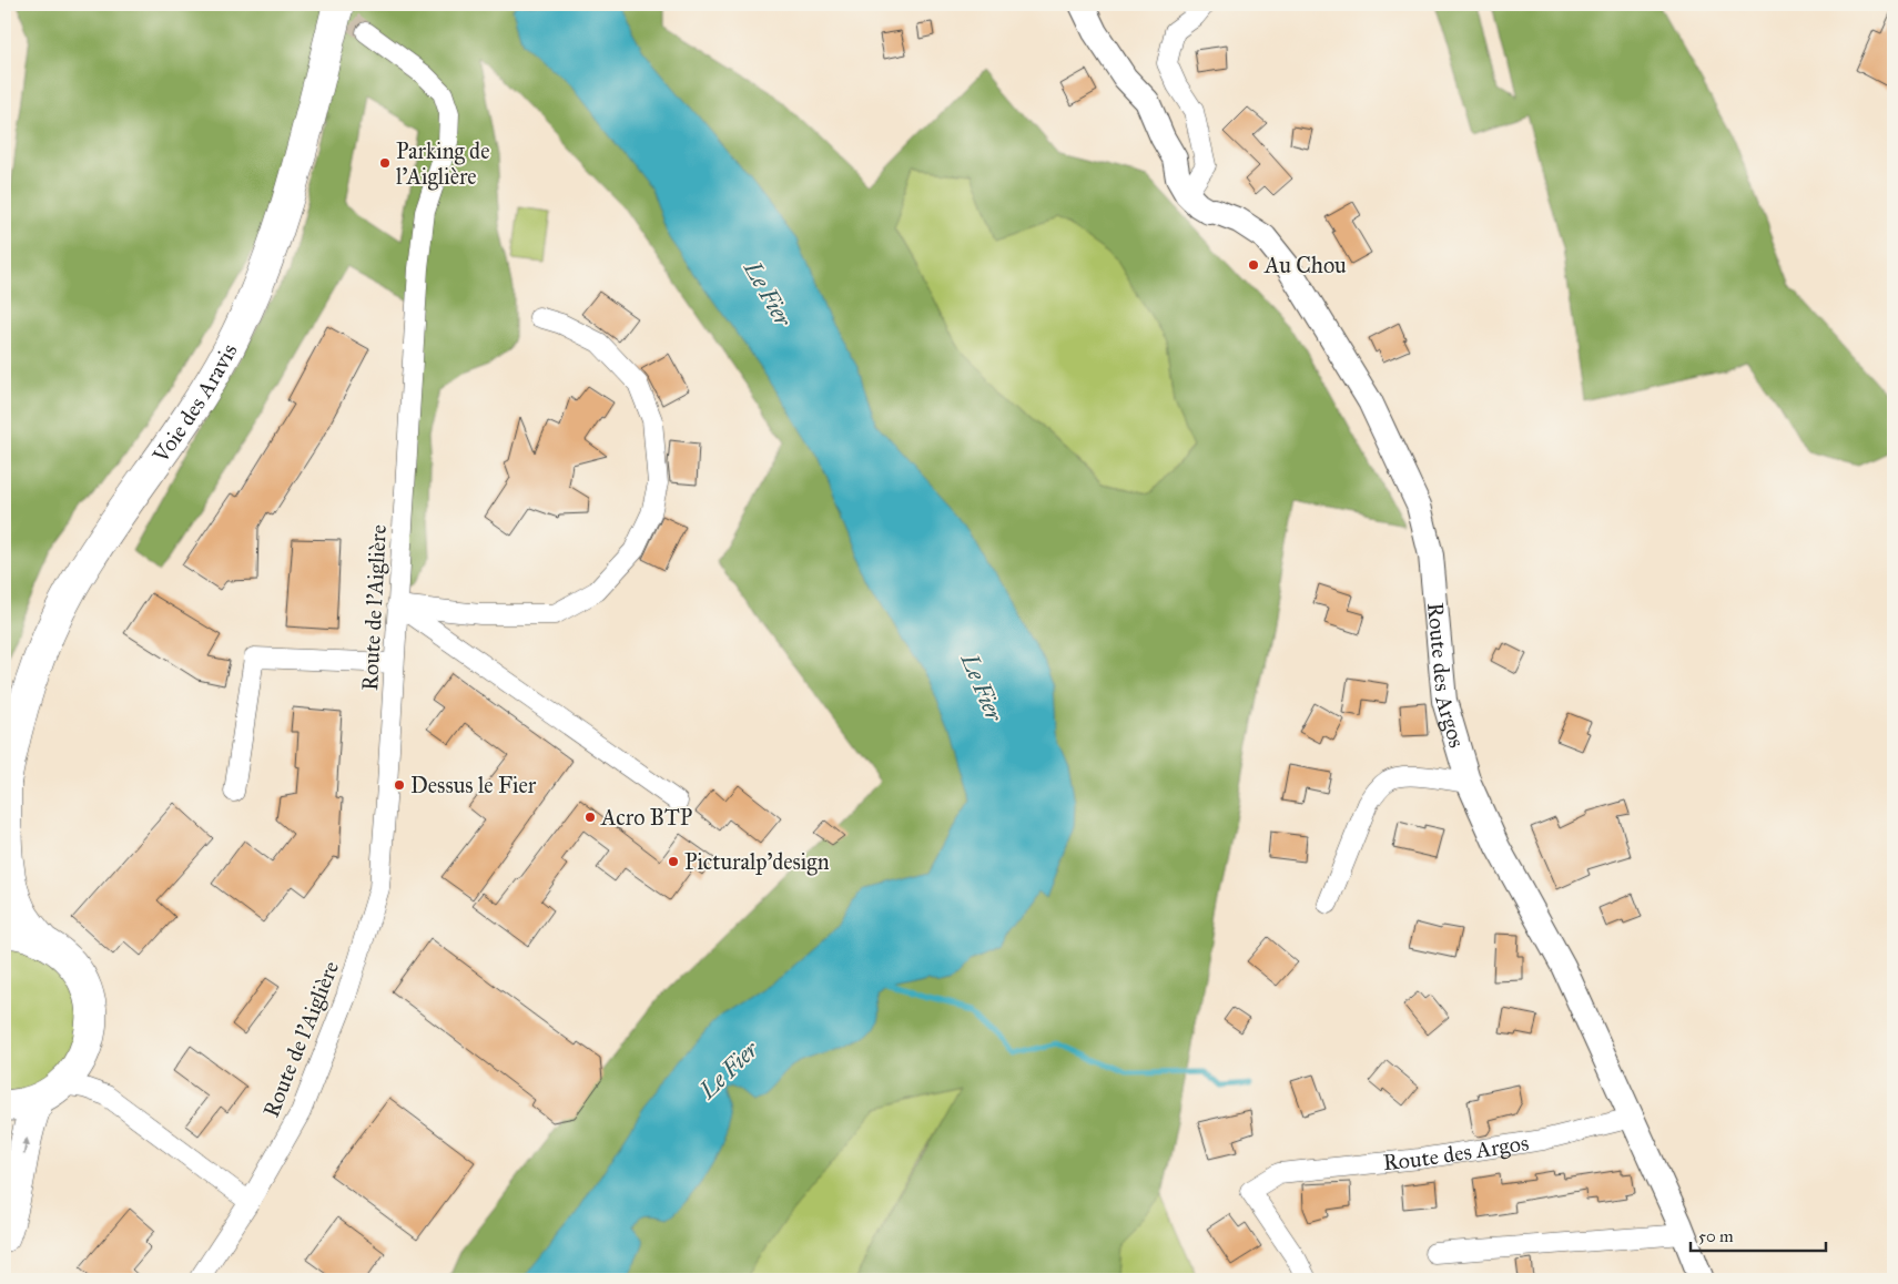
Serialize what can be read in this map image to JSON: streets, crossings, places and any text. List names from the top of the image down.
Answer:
{
  "streets": {
    "main road": ["Voie des Aravis"],
    "street": ["Route de l'Aiglière", "Route des Argos"]
  },
  "water": ["Le Fier"],
  "places": [
    "Parking de l'Aiglière",
    "Au Chou",
    "Dessus le Fier",
    "Acro BTP",
    "Picturalp'design"
  ],
  "scale_bar": "50 m"
}
